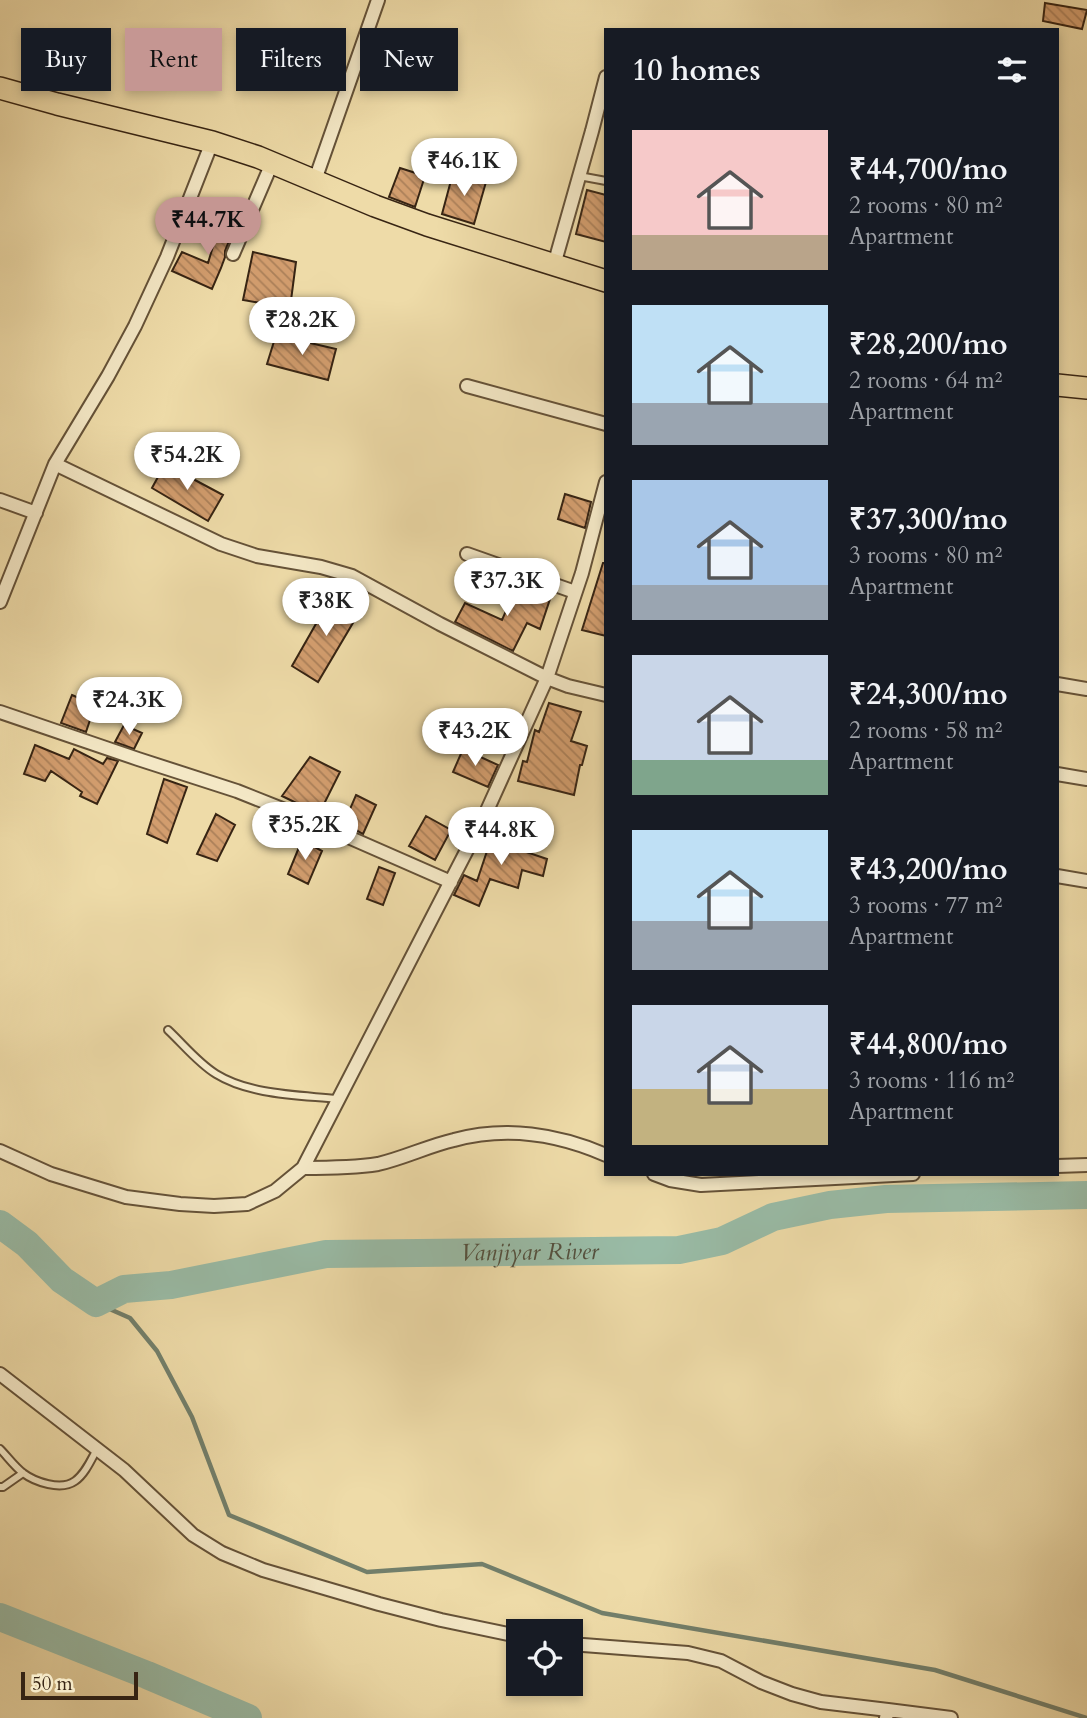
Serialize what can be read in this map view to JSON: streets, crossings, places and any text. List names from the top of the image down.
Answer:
{
  "water": ["Vanjiyar River"],
  "scale_bar": "50 m",
  "page": {
    "chip": [
      "Buy",
      "Rent",
      "Filters",
      "New"
    ],
    "heading": "10 homes",
    "list": [
      {
        "name": "₹44,700/mo",
        "note": "2 rooms · 80 m² · Apartment"
      },
      {
        "name": "₹28,200/mo",
        "note": "2 rooms · 64 m² · Apartment"
      },
      {
        "name": "₹37,300/mo",
        "note": "3 rooms · 80 m² · Apartment"
      },
      {
        "name": "₹24,300/mo",
        "note": "2 rooms · 58 m² · Apartment"
      },
      {
        "name": "₹43,200/mo",
        "note": "3 rooms · 77 m² · Apartment"
      },
      {
        "name": "₹44,800/mo",
        "note": "3 rooms · 116 m² · Apartment"
      }
    ],
    "price": [
      "₹46.1K",
      "₹44.7K",
      "₹28.2K",
      "₹54.2K",
      "₹37.3K",
      "₹38K",
      "₹24.3K",
      "₹43.2K",
      "₹35.2K",
      "₹44.8K"
    ],
    "scale": "50 m"
  }
}
